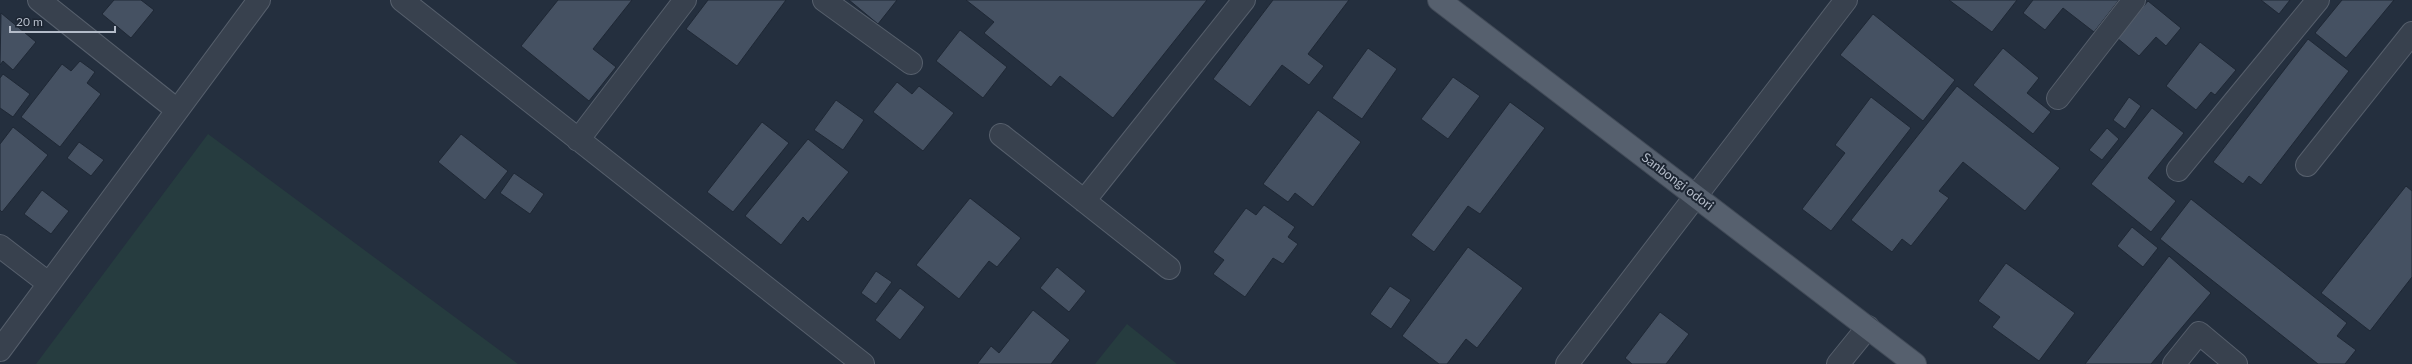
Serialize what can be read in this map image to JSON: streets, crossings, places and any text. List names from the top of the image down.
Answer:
{
  "streets": {
    "main road": ["Sanbongi odori"]
  },
  "scale_bar": "20 m"
}
